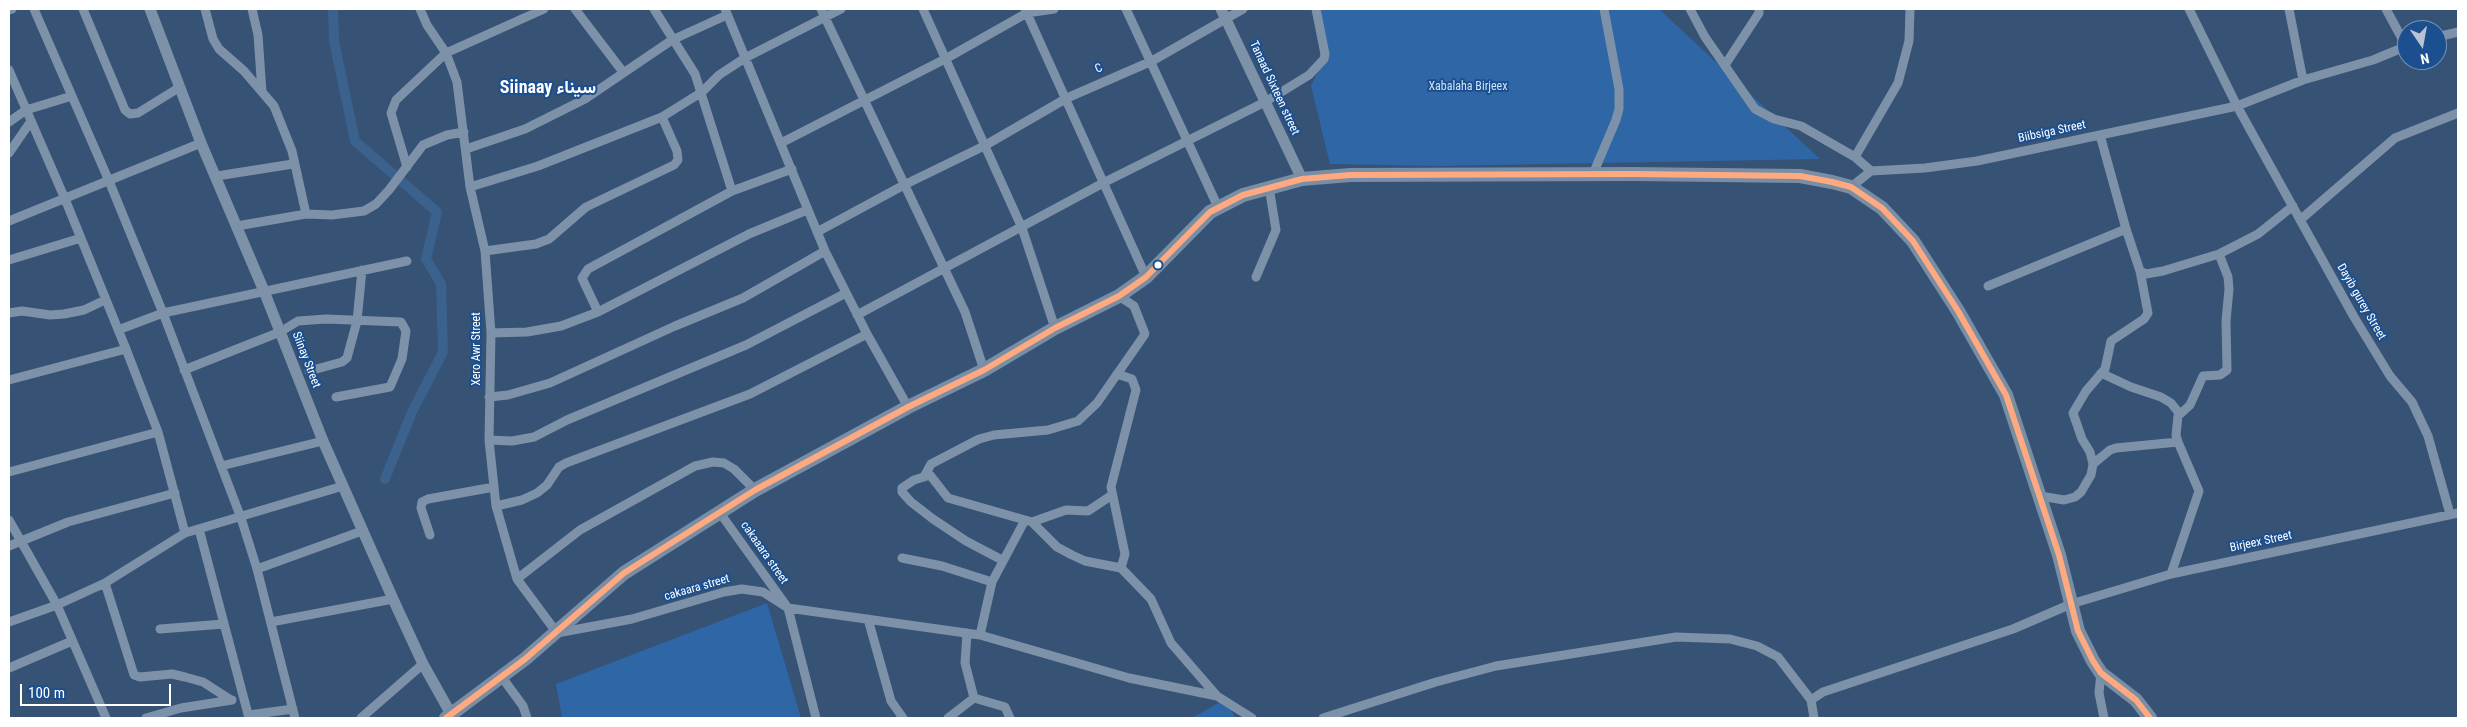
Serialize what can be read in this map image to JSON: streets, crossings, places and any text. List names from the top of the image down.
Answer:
{
  "streets": {
    "street": [
      "C",
      "Tanaad Sixteen street",
      "Biibsiga Street",
      "Dayib gurey Street",
      "Xero Awr Street",
      "Siinay Street",
      "Birjeex Street",
      "cakaaara street",
      "cakaara street"
    ]
  },
  "crossings": [
    ["C", "Tanaad Sixteen street"],
    ["Biibsiga Street", "Dayib gurey Street"],
    ["Dayib gurey Street", "Birjeex Street"],
    ["Xero Awr Street", "cakaara street"],
    ["cakaaara street", "cakaara street"]
  ],
  "districts": ["Siinaay سيناء"],
  "parks": ["Xabalaha Birjeex"],
  "scale_bar": "100 m",
  "north": "bottom"
}
